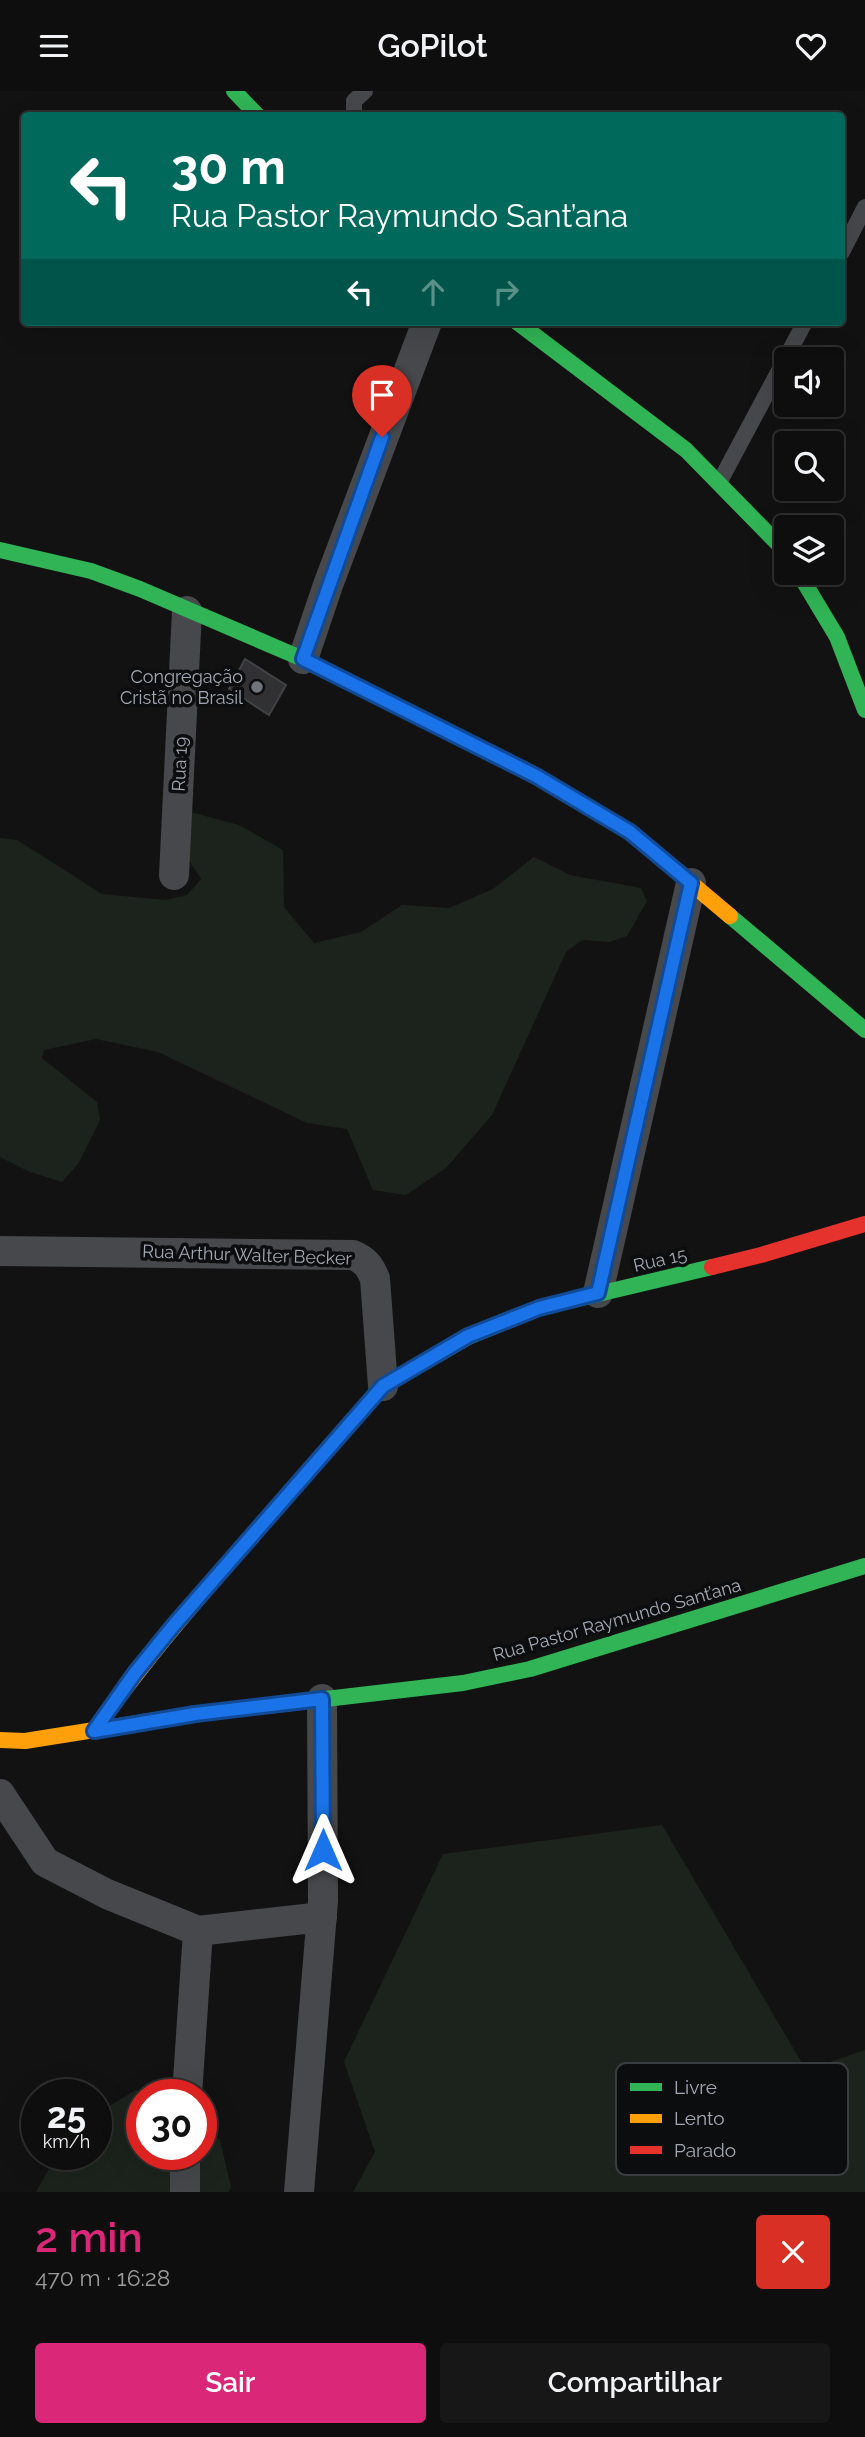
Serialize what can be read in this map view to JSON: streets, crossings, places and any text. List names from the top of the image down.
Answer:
{
  "streets": {
    "street": [
      "Rua 19",
      "Rua Arthur Walter Becker",
      "Rua 15",
      "Rua Pastor Raymundo Sant’ana"
    ]
  },
  "crossings": [
    ["Rua Arthur Walter Becker", "Rua 15"],
    ["Rua 15", "Rua Pastor Raymundo Sant’ana"]
  ],
  "places": ["Congregação Cristã no Brasil"],
  "legend": ["Livre", "Lento", "Parado"],
  "page": {
    "header": "GoPilot",
    "turn": ["30 m", "Rua Pastor Raymundo Sant’ana"],
    "speed": "25 km/h",
    "limit": "30",
    "heading": ["2 min", "470 m · 16:28"],
    "buttons": ["Sair", "Compartilhar"]
  }
}
